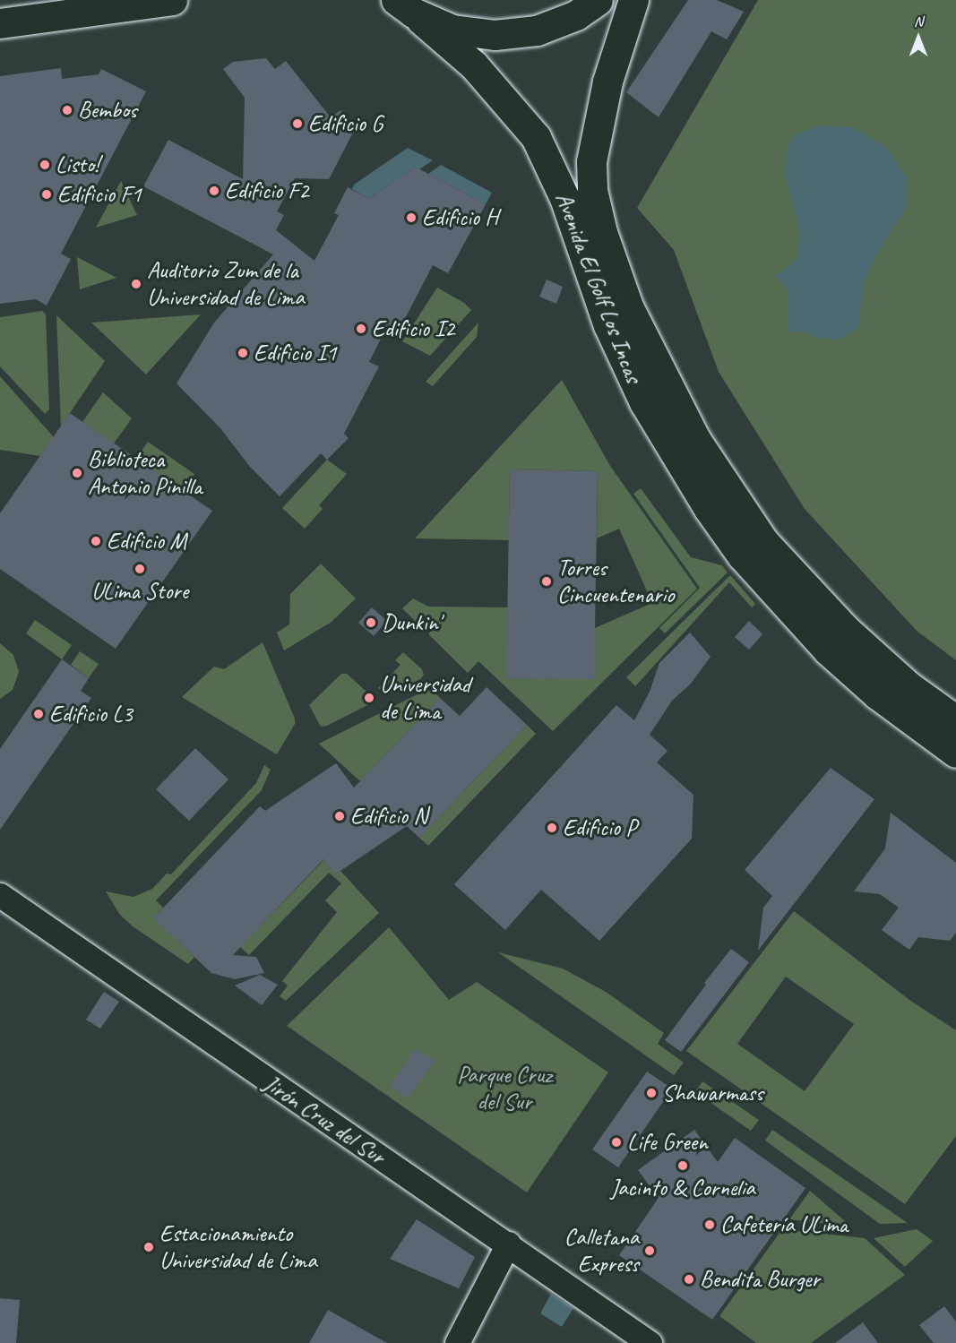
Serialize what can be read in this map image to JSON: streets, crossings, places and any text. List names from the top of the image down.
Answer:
{
  "streets": {
    "street": ["Avenida El Golf Los Incas", "Jirón Cruz del Sur"]
  },
  "parks": ["Parque Cruz del Sur"],
  "places": [
    "Bembos",
    "Edificio G",
    "Listo!",
    "Edificio F2",
    "Edificio F1",
    "Edificio H",
    "Auditorio Zum de la Universidad de Lima",
    "Edificio I2",
    "Edificio I1",
    "Biblioteca Antonio Pinilla",
    "Edificio M",
    "ULima Store",
    "Torres Cincuentenario",
    "Dunkin'",
    "Universidad de Lima",
    "Edificio L3",
    "Edificio N",
    "Edificio P",
    "Shawarmass",
    "Life Green",
    "Jacinto & Cornelia",
    "Cafetería ULima",
    "Estacionamiento Universidad de Lima",
    "Calletana Express",
    "Bendita Burger"
  ],
  "north": "top"
}
